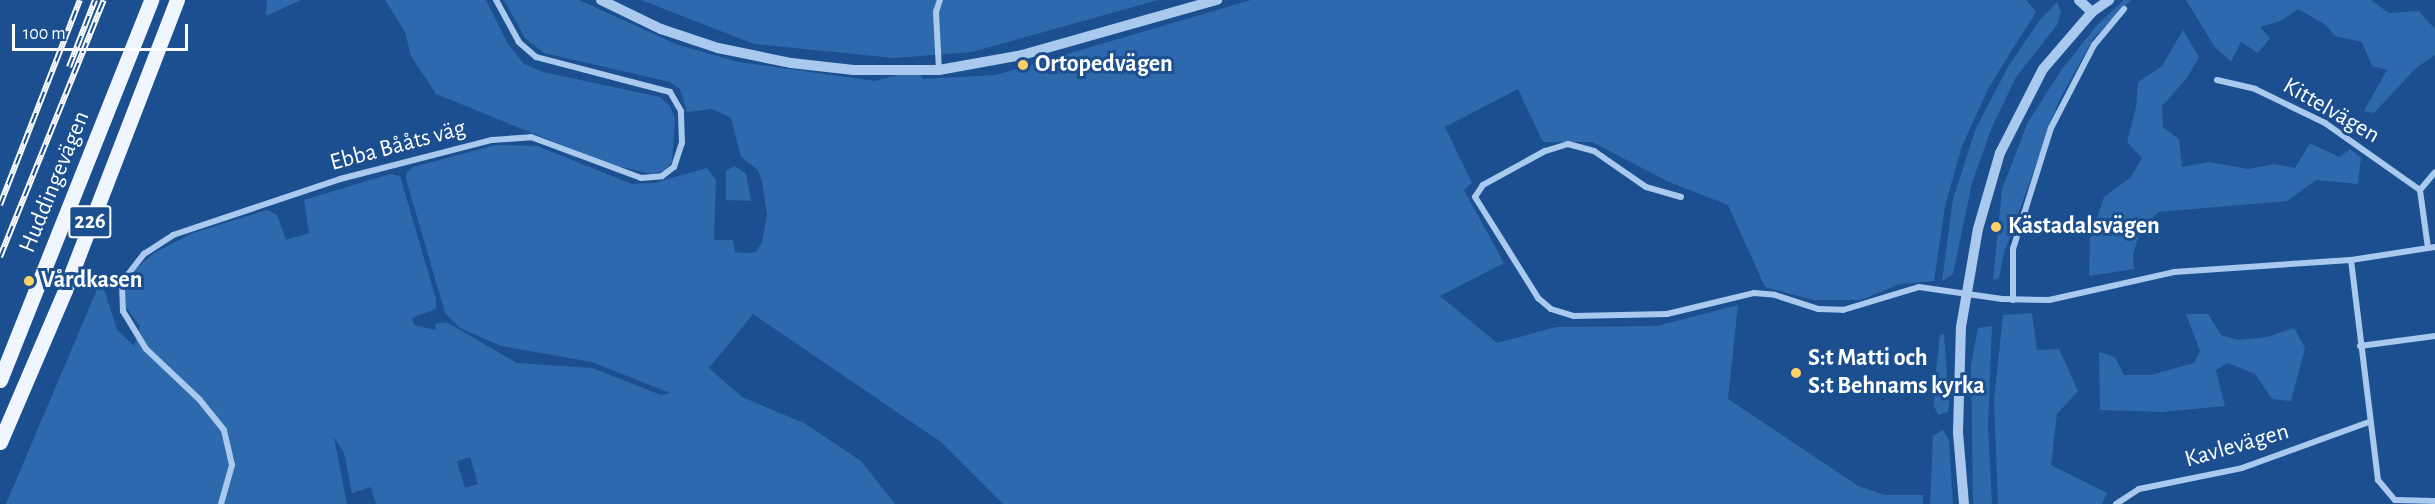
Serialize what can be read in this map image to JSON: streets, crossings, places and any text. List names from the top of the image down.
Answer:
{
  "streets": {
    "main road": ["Huddingevägen", "226"],
    "street": ["Kittelvägen", "Ebba Bååts väg", "Kavlevägen"]
  },
  "places": [
    "Ortopedvägen",
    "Kästadalsvägen",
    "Vårdkasen",
    "S:t Matti och S:t Behnams kyrka"
  ],
  "scale_bar": "100 m"
}
